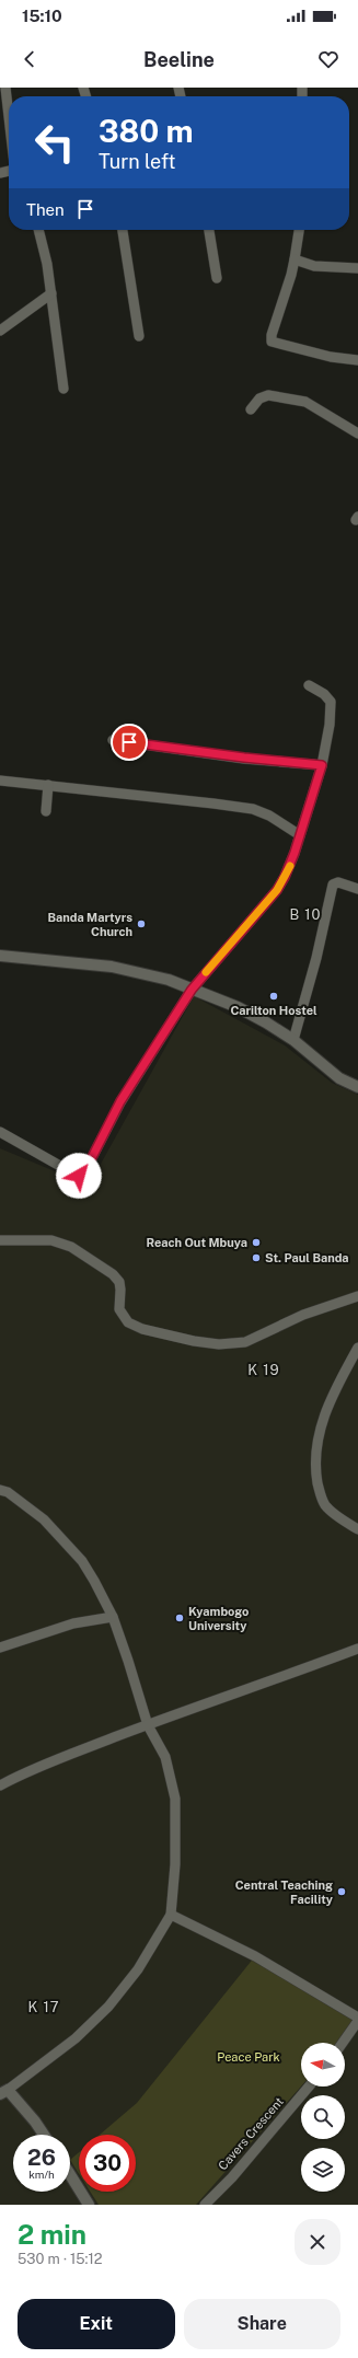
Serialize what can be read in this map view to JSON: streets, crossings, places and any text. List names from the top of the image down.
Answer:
{
  "streets": {
    "street": ["Cavers Crescent"]
  },
  "districts": ["B 10", "K 19", "K 17"],
  "parks": ["Peace Park"],
  "places": [
    "Banda Martyrs Church",
    "Carilton Hostel",
    "Reach Out Mbuya",
    "St. Paul Banda",
    "Kyambogo University",
    "Central Teaching Facility"
  ],
  "north": "left",
  "page": {
    "status": "15:10",
    "header": "Beeline",
    "turn": ["380 m", "Turn left"],
    "then": "Then",
    "speed": "26 km/h",
    "limit": "30",
    "heading": ["2 min", "530 m · 15:12"],
    "buttons": ["Exit", "Share"]
  }
}
